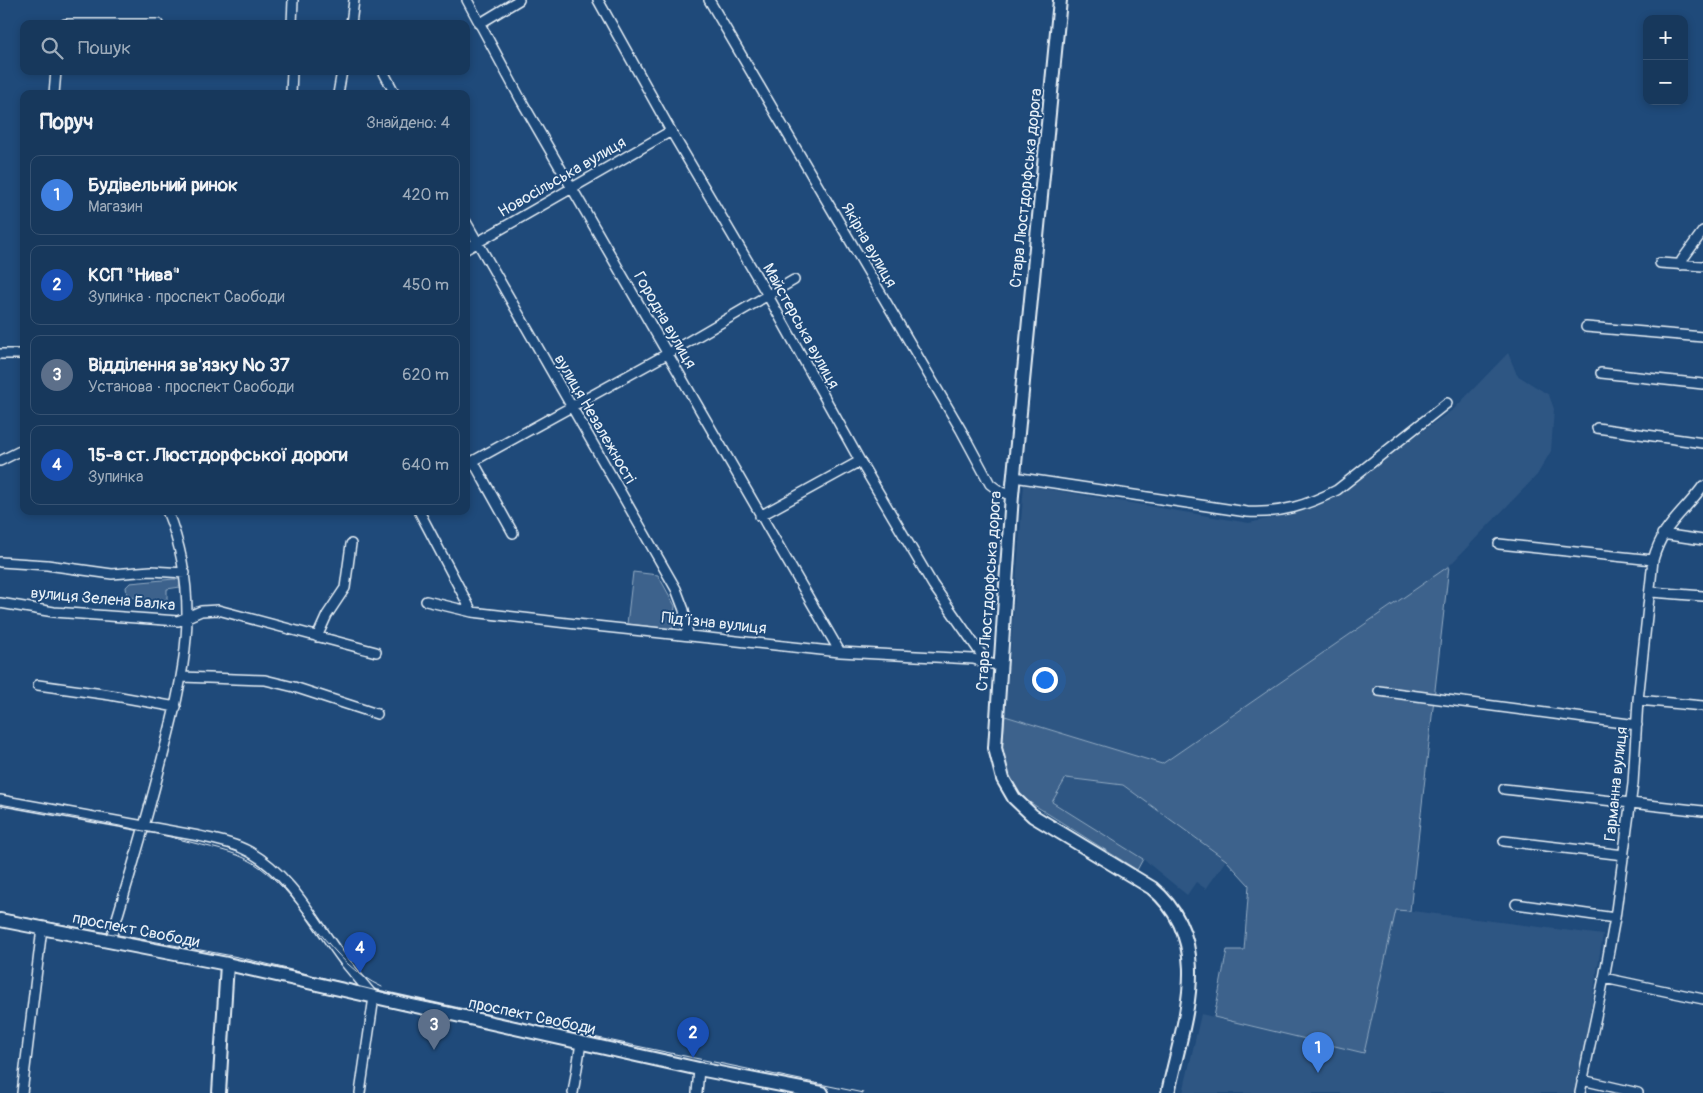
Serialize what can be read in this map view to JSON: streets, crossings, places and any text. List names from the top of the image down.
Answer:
{
  "streets": {
    "main road": ["Стара Люстдорфська дорога", "проспект Свободи"],
    "street": [
      "Новосільська вулиця",
      "Якірна вулиця",
      "Городна вулиця",
      "Майстерська вулиця",
      "вулиця Незалежності",
      "вулиця Зелена Балка",
      "Підʼїзна вулиця",
      "Гарманна вулиця"
    ]
  },
  "crossings": [
    ["Новосільська вулиця", "Городна вулиця"],
    ["Новосільська вулиця", "Майстерська вулиця"],
    ["Новосільська вулиця", "вулиця Незалежності"],
    ["Стара Люстдорфська дорога", "Якірна вулиця"],
    ["Стара Люстдорфська дорога", "Підʼїзна вулиця"],
    ["Городна вулиця", "Підʼїзна вулиця"],
    ["Майстерська вулиця", "Підʼїзна вулиця"],
    ["вулиця Незалежності", "Підʼїзна вулиця"]
  ],
  "page": {
    "map_buttons": ["+", "−"],
    "search": "Пошук",
    "heading": ["Поруч", "Знайдено: 4"],
    "list": [
      {
        "mark": "1",
        "name": "Будівельний ринок",
        "note": "Магазин",
        "value": "420 m"
      },
      {
        "mark": "2",
        "name": "КСП \"Нива\"",
        "note": "Зупинка · проспект Свободи",
        "value": "450 m"
      },
      {
        "mark": "3",
        "name": "Відділення зв'язку № 37",
        "note": "Установа · проспект Свободи",
        "value": "620 m"
      },
      {
        "mark": "4",
        "name": "15-а ст. Люстдорфської дороги",
        "note": "Зупинка",
        "value": "640 m"
      }
    ],
    "pins": [
      "4",
      "3",
      "2",
      "1"
    ]
  }
}
